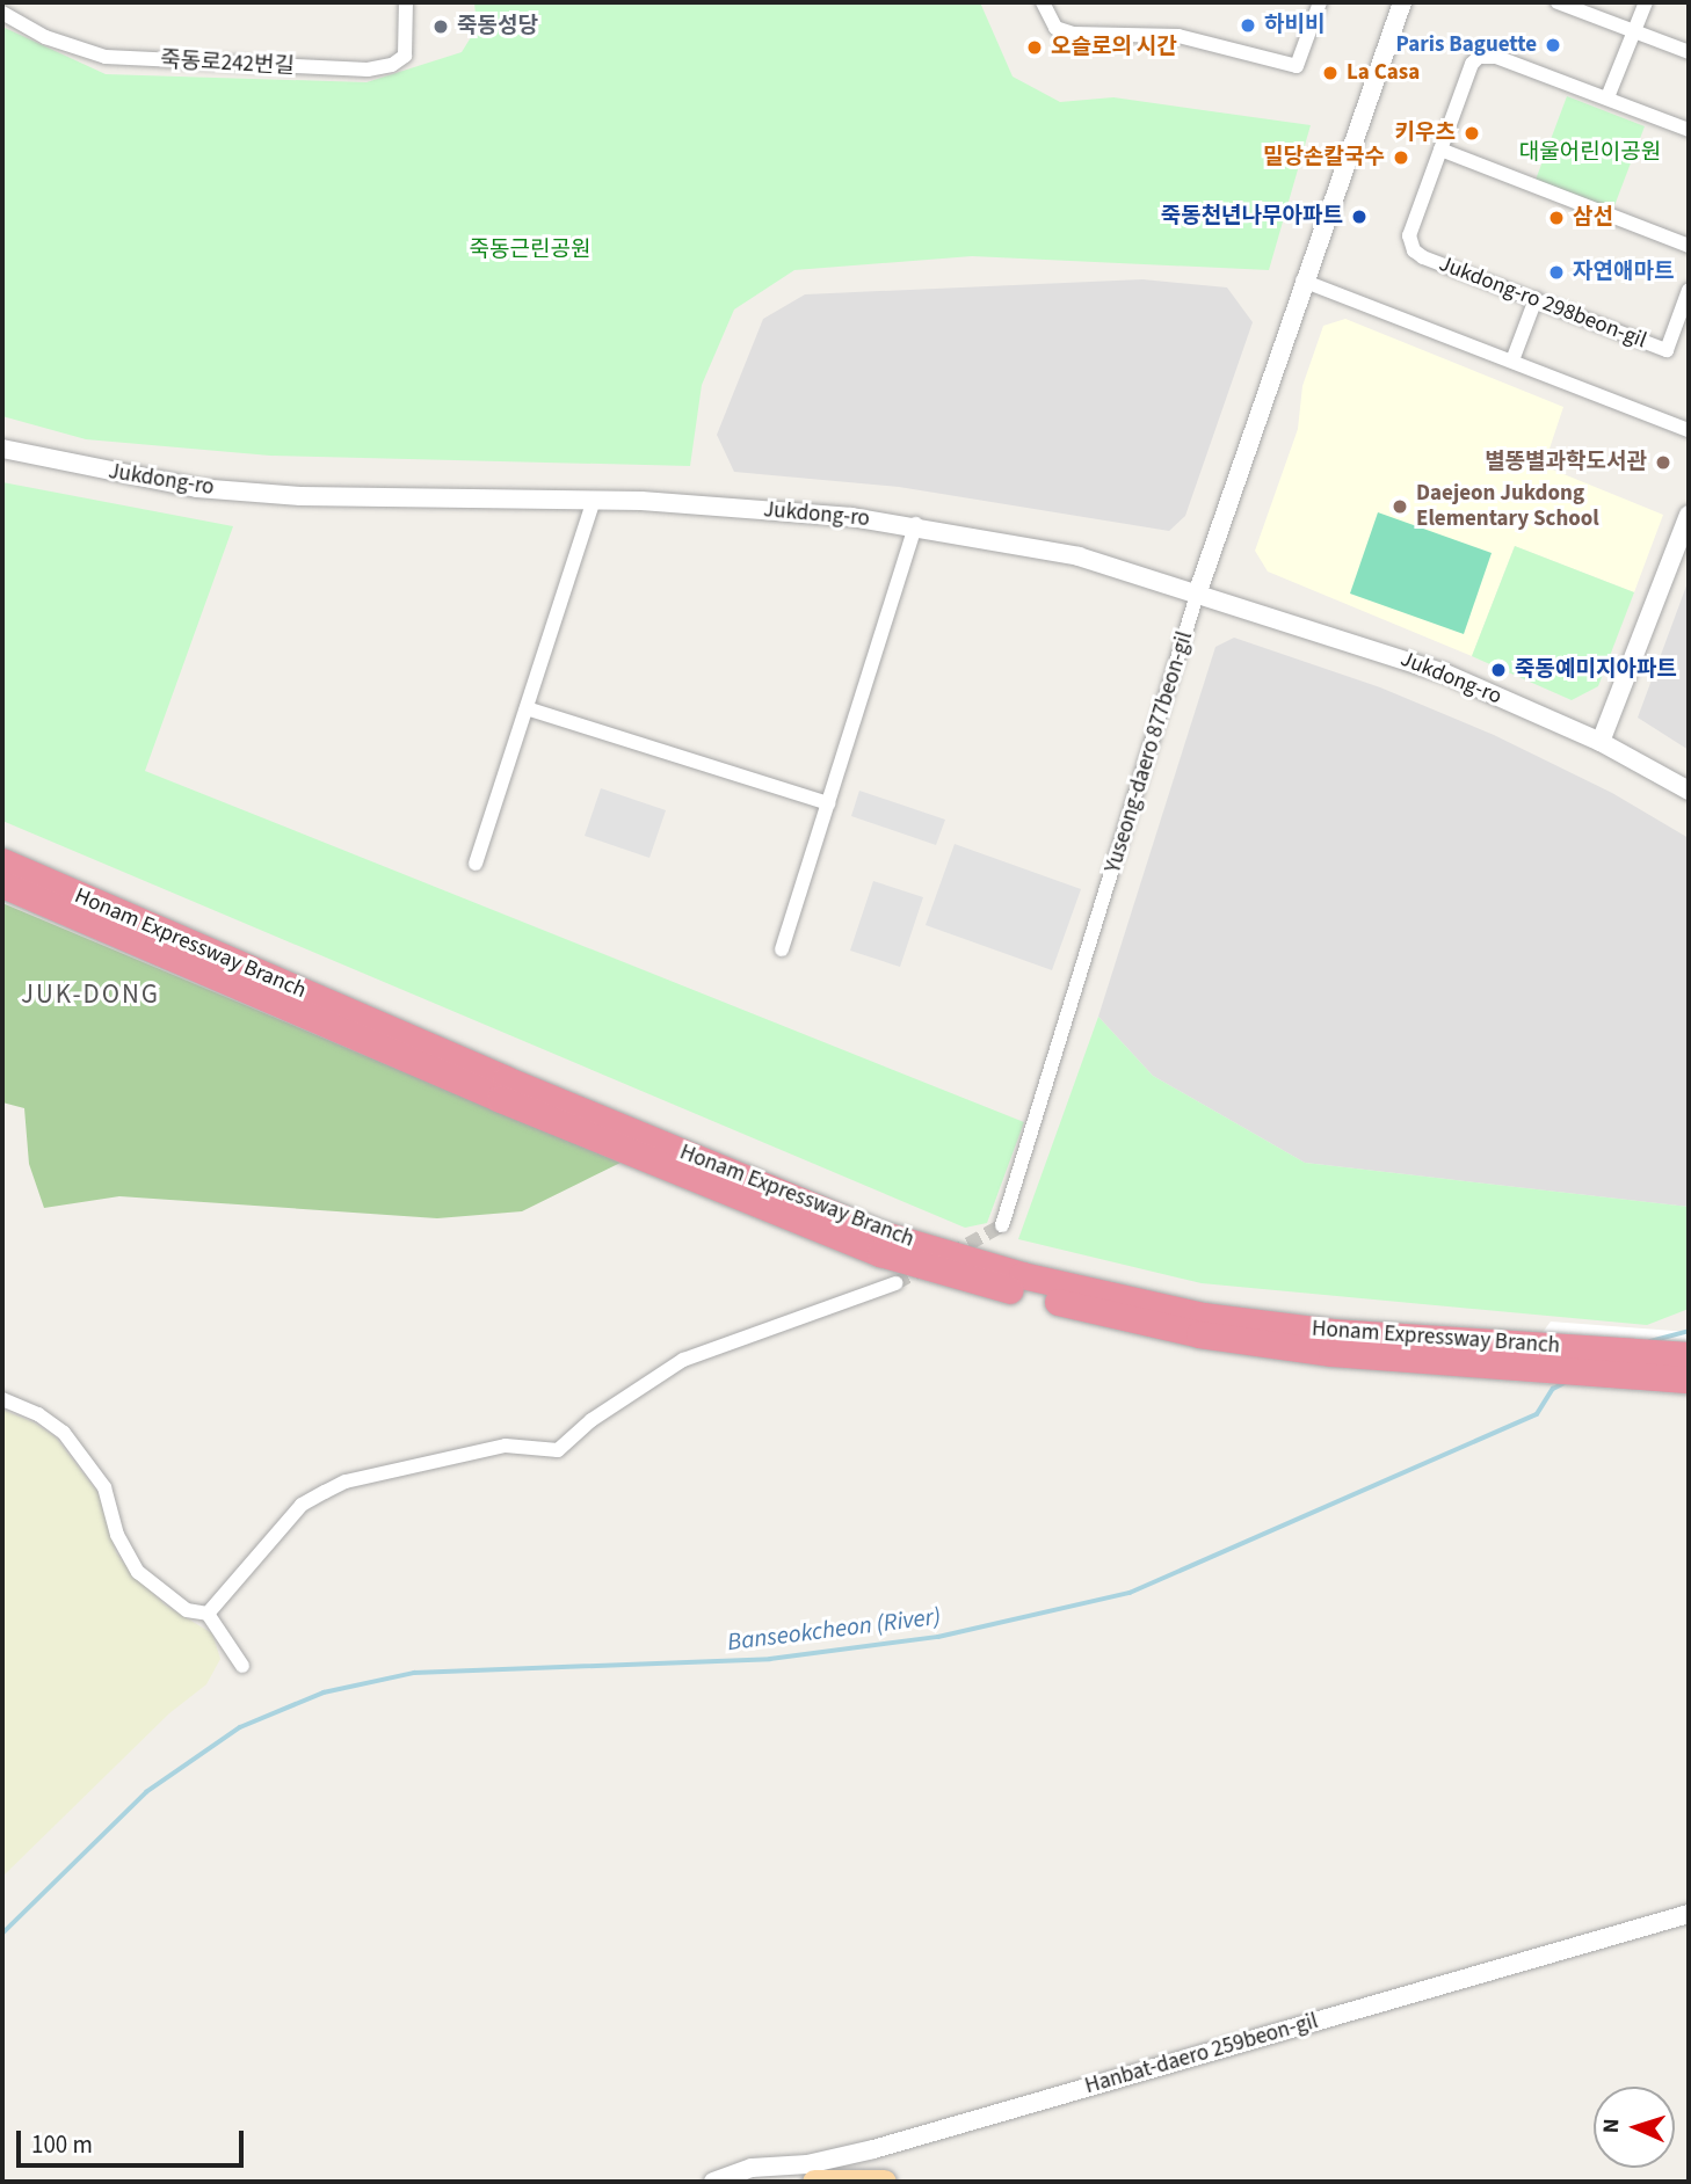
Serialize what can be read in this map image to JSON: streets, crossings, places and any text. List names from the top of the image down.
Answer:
{
  "streets": {
    "highway": ["Honam Expressway Branch"],
    "street": [
      "죽동로242번길",
      "Jukdong-ro 298beon-gil",
      "Jukdong-ro",
      "Yuseong-daero 877beon-gil",
      "Hanbat-daero 259beon-gil"
    ]
  },
  "crossings": [
    ["Jukdong-ro", "Yuseong-daero 877beon-gil"]
  ],
  "districts": ["JUK-DONG"],
  "water": ["Banseokcheon (River)"],
  "parks": ["대울어린이공원", "죽동근린공원"],
  "places": [
    "하비비",
    "죽동성당",
    "Paris Baguette",
    "오슬로의 시간",
    "La Casa",
    "키우츠",
    "밀당손칼국수",
    "죽동천년나무아파트",
    "삼선",
    "자연애마트",
    "별똥별과학도서관",
    "Daejeon Jukdong Elementary School",
    "죽동예미지아파트"
  ],
  "scale_bar": "100 m",
  "north": "left"
}
